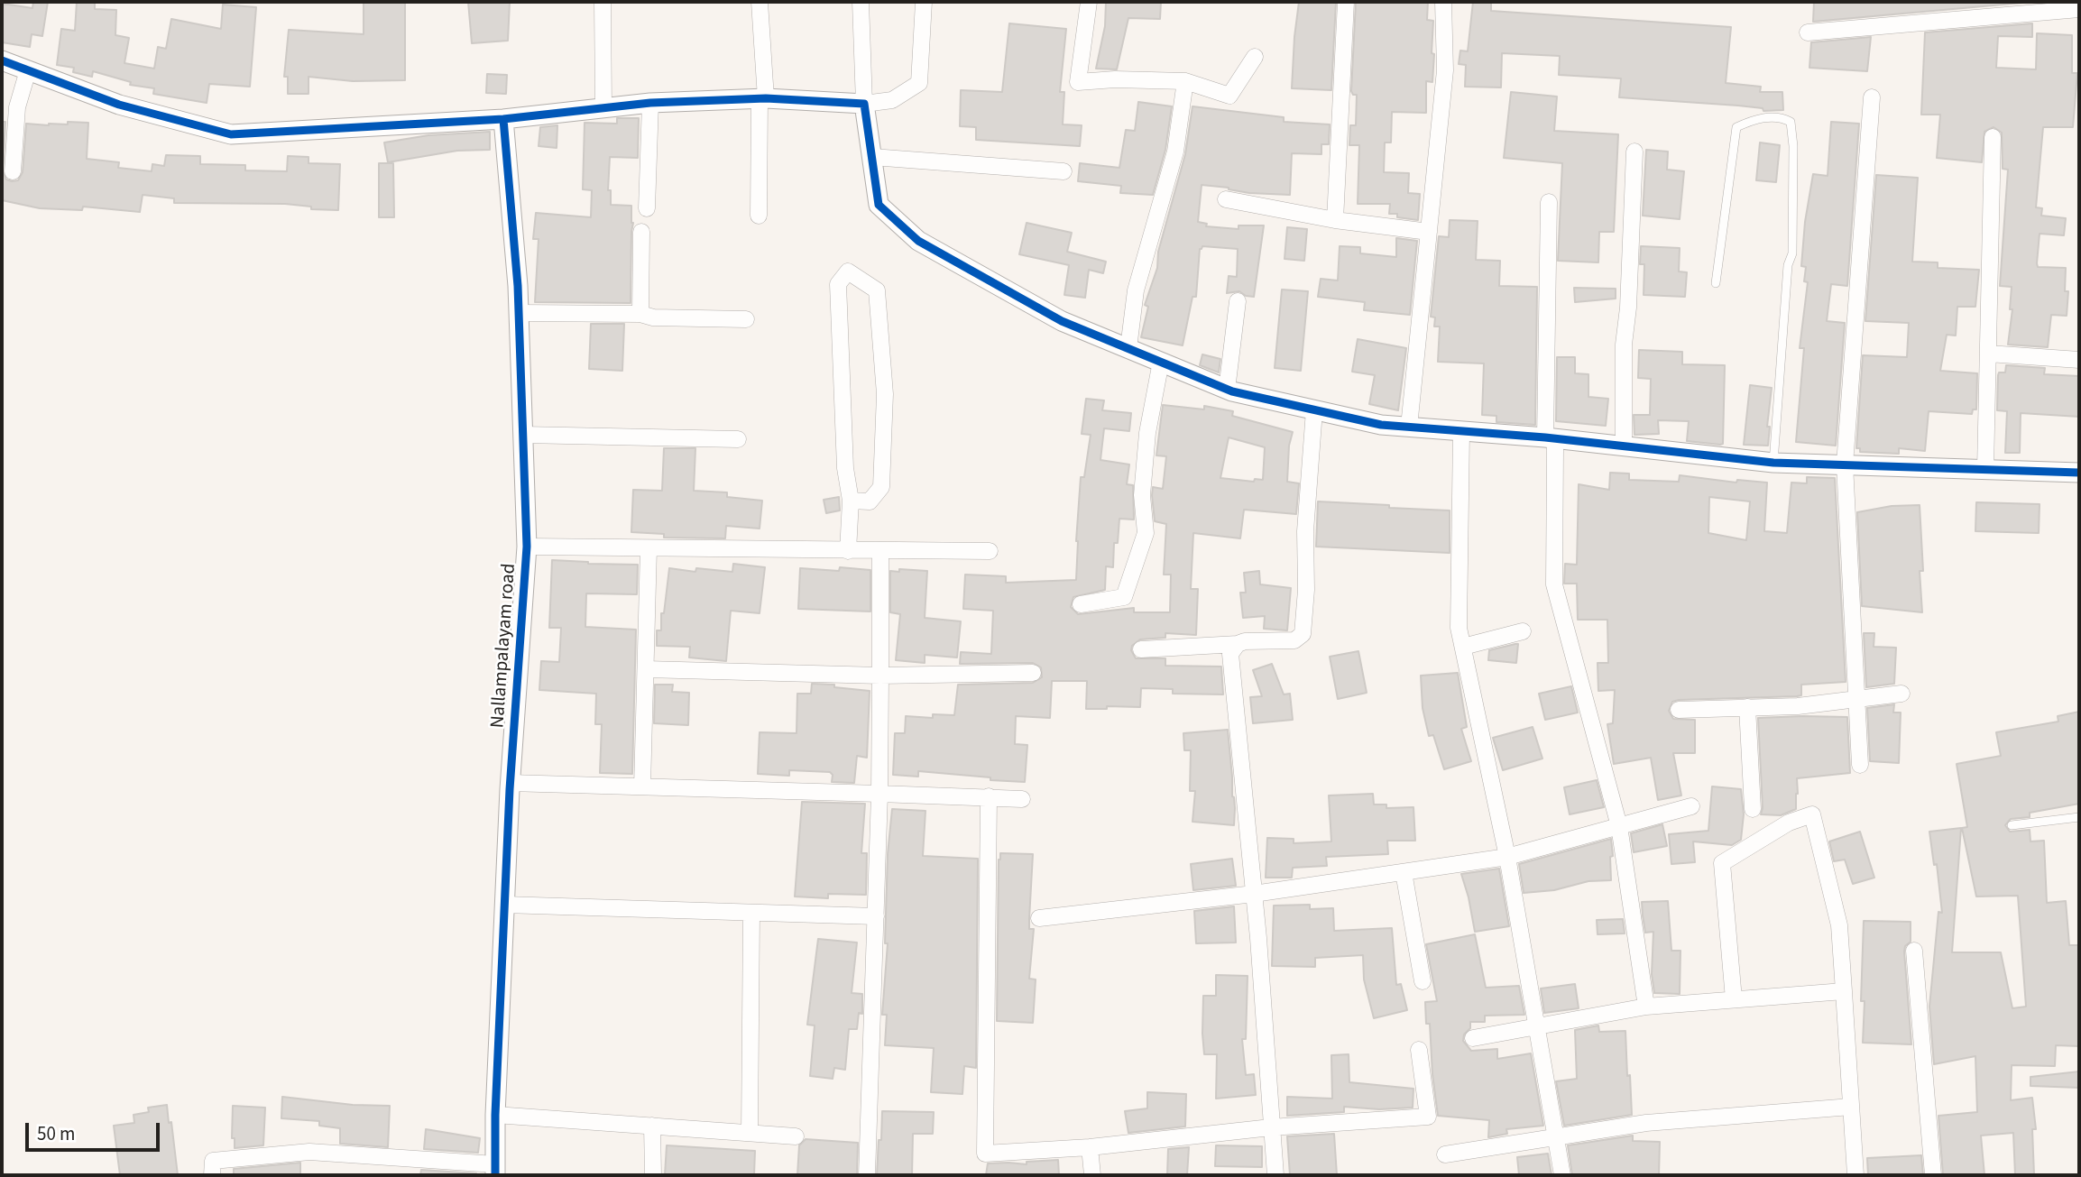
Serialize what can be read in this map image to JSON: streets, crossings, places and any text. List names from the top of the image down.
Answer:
{
  "streets": {
    "street": ["Nallampalayam road"]
  },
  "scale_bar": "50 m"
}
